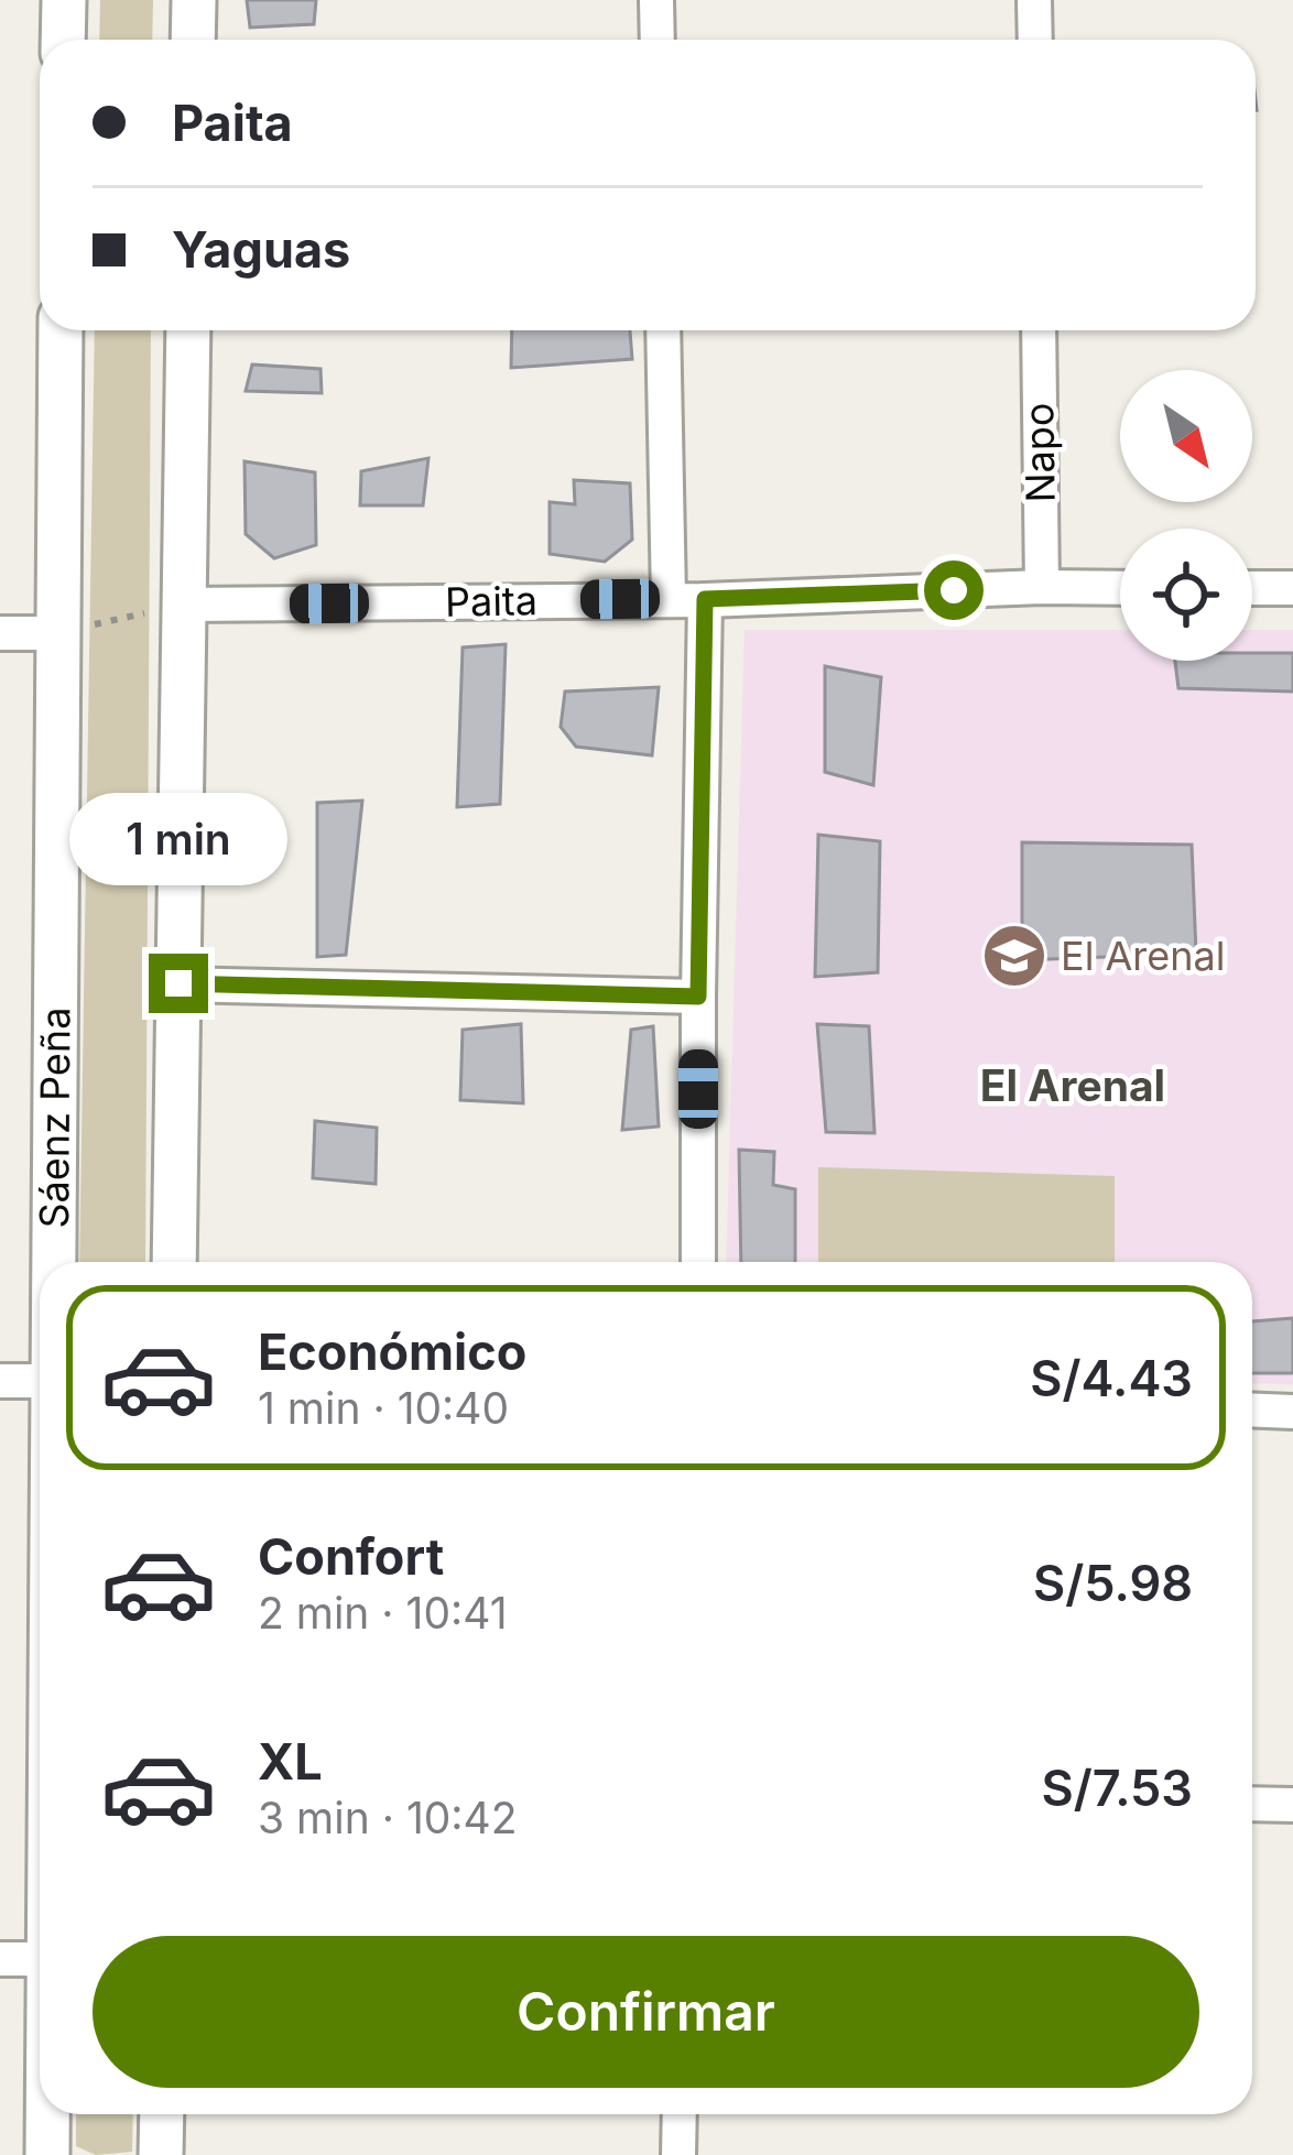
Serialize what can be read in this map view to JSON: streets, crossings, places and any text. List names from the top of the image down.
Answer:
{
  "streets": {
    "main road": ["Sáenz Peña"],
    "street": ["Napo", "Paita"]
  },
  "crossings": [
    ["Napo", "Paita"]
  ],
  "districts": ["El Arenal"],
  "places": {
    "school or university": ["El Arenal"]
  },
  "north": "bottom right",
  "page": {
    "banner": ["Paita", "Yaguas"],
    "bubble": "1 min",
    "list": [
      {
        "name": "Económico",
        "note": "1 min · 10:40",
        "value": "S/4.43"
      },
      {
        "name": "Confort",
        "note": "2 min · 10:41",
        "value": "S/5.98"
      },
      {
        "name": "XL",
        "note": "3 min · 10:42",
        "value": "S/7.53"
      }
    ],
    "buttons": "Confirmar"
  }
}
